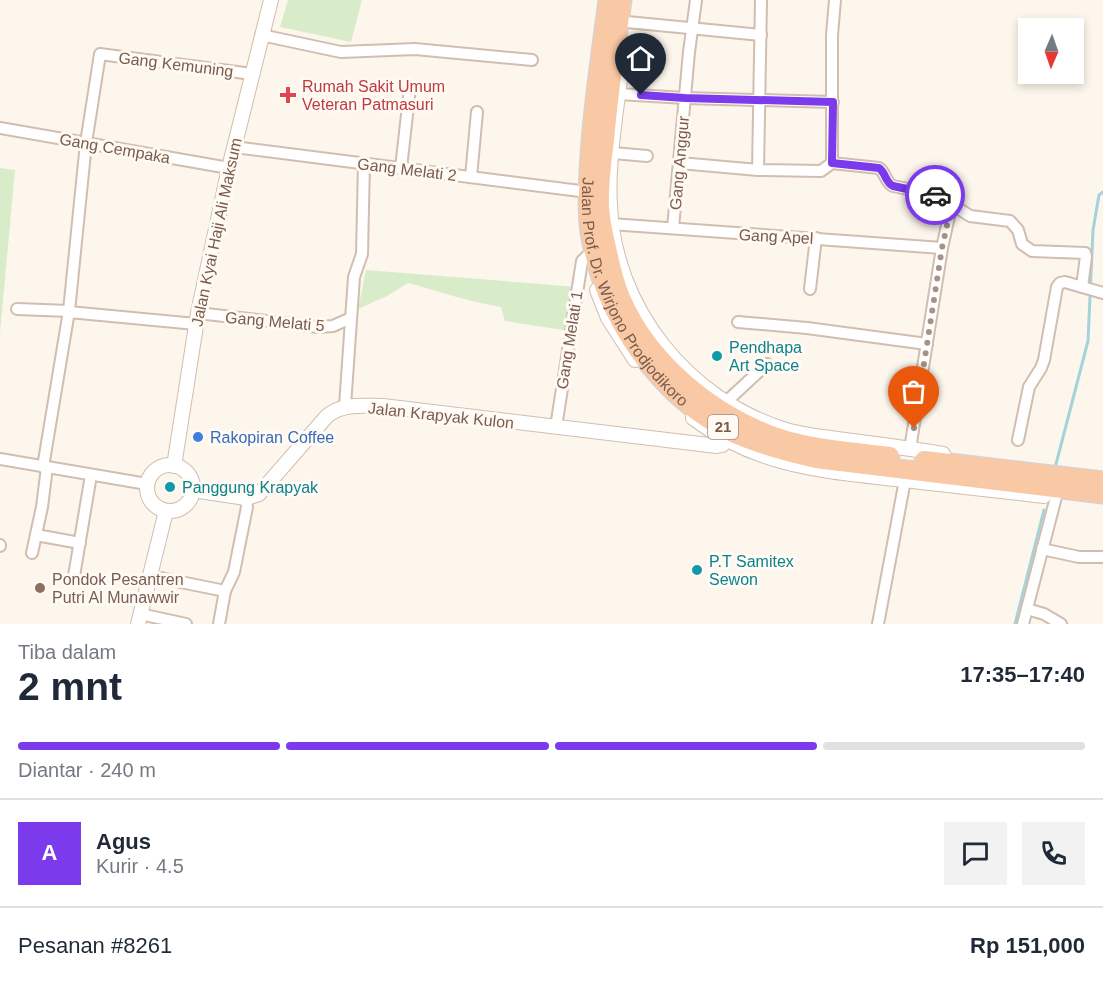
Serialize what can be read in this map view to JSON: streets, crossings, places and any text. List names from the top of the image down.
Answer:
{
  "streets": {
    "highway": ["Jalan Prof. Dr. Wirjono Prodjodikoro", "21"],
    "street": [
      "Gang Kemuning",
      "Gang Cempaka",
      "Gang Anggur",
      "Gang Melati 2",
      "Jalan Kyai Haji Ali Maksum",
      "Gang Apel",
      "Gang Melati 5",
      "Gang Melati 1",
      "Jalan Krapyak Kulon"
    ]
  },
  "crossings": [
    ["Gang Kemuning", "Gang Cempaka"],
    ["Gang Kemuning", "Jalan Kyai Haji Ali Maksum"],
    ["Gang Cempaka", "Jalan Kyai Haji Ali Maksum"],
    ["Gang Anggur", "Gang Apel"],
    ["Gang Melati 2", "Jalan Kyai Haji Ali Maksum"],
    ["Jalan Kyai Haji Ali Maksum", "Gang Melati 5"],
    ["Jalan Prof. Dr. Wirjono Prodjodikoro", "21"],
    ["Gang Melati 1", "Jalan Krapyak Kulon"]
  ],
  "places": {
    "health": ["Rumah Sakit Umum Veteran Patmasuri"],
    "other": [
      "Pendhapa Art Space",
      "Rakopiran Coffee",
      "Panggung Krapyak",
      "P.T Samitex Sewon",
      "Pondok Pesantren Putri Al Munawwir"
    ]
  },
  "north": "bottom",
  "page": {
    "heading": ["2 mnt", "Tiba dalam", "17:35–17:40"],
    "panel": [
      "Agus",
      "Kurir · 4.5",
      "Pesanan #8261",
      "Rp 151,000"
    ],
    "bar": "Diantar · 240 m",
    "round": "A"
  }
}
